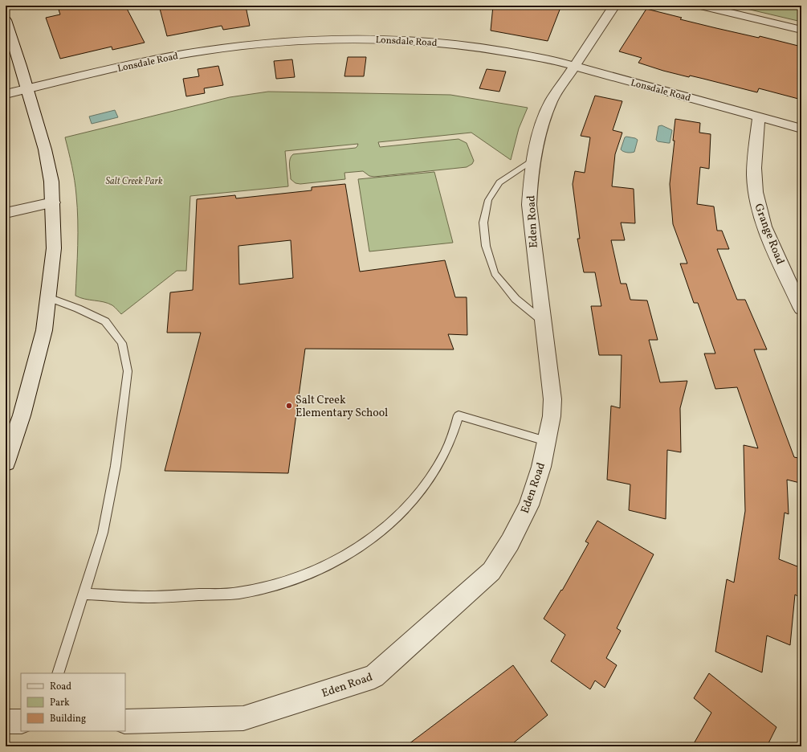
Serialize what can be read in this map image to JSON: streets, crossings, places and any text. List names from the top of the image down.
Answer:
{
  "streets": {
    "street": ["Lonsdale Road", "Eden Road", "Grange Road"]
  },
  "crossings": [
    ["Lonsdale Road", "Eden Road"],
    ["Lonsdale Road", "Grange Road"]
  ],
  "parks": ["Salt Creek Park"],
  "places": ["Salt Creek Elementary School"],
  "legend": ["Road", "Park", "Building"]
}
